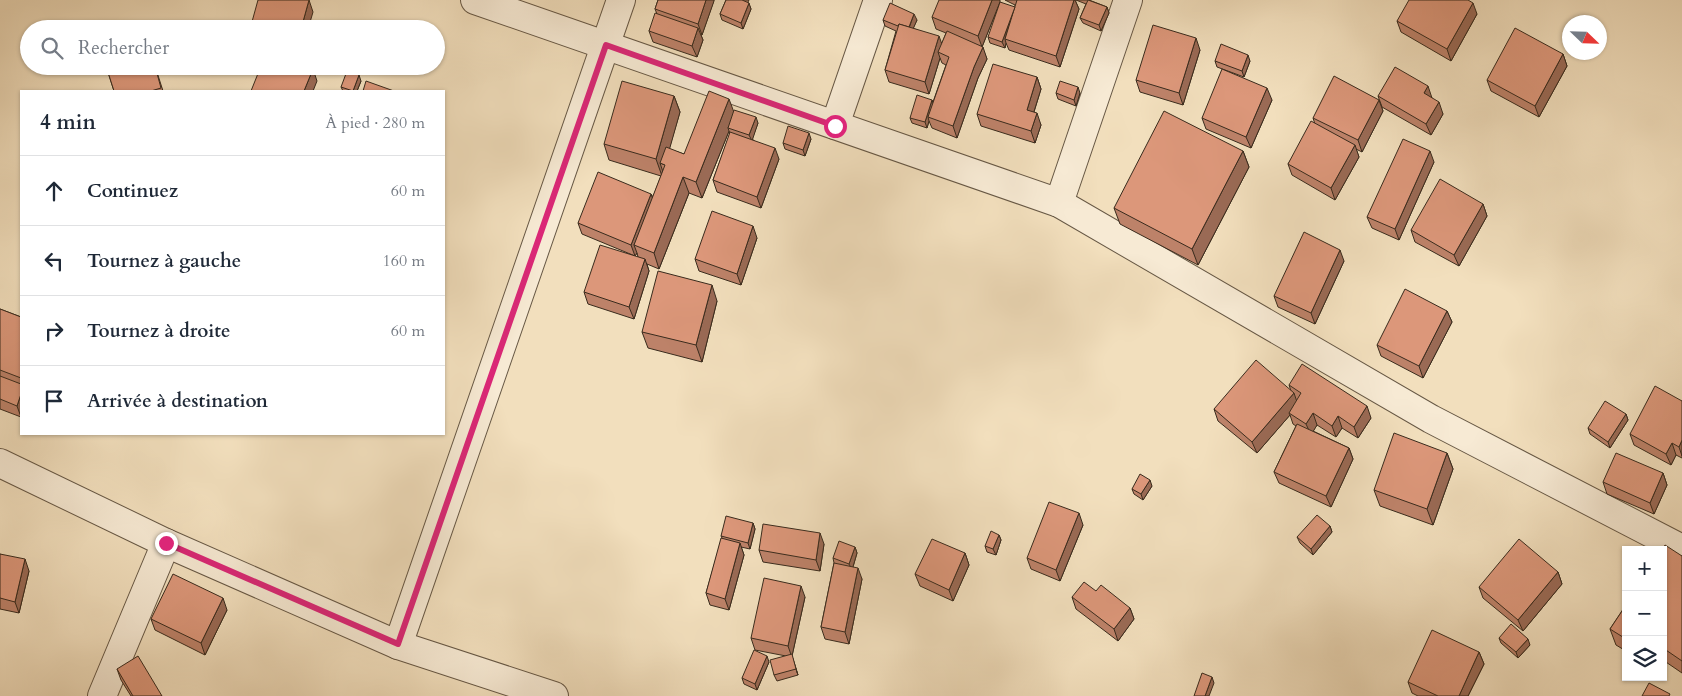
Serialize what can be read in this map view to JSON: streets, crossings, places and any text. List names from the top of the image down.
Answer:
{
  "north": "bottom right",
  "page": {
    "search": "Rechercher",
    "heading": ["4 min", "À pied · 280 m"],
    "list": [
      ["Continuez", "60 m"],
      ["Tournez à gauche", "160 m"],
      ["Tournez à droite", "60 m"],
      "Arrivée à destination"
    ],
    "map_buttons": ["+", "−"]
  }
}
